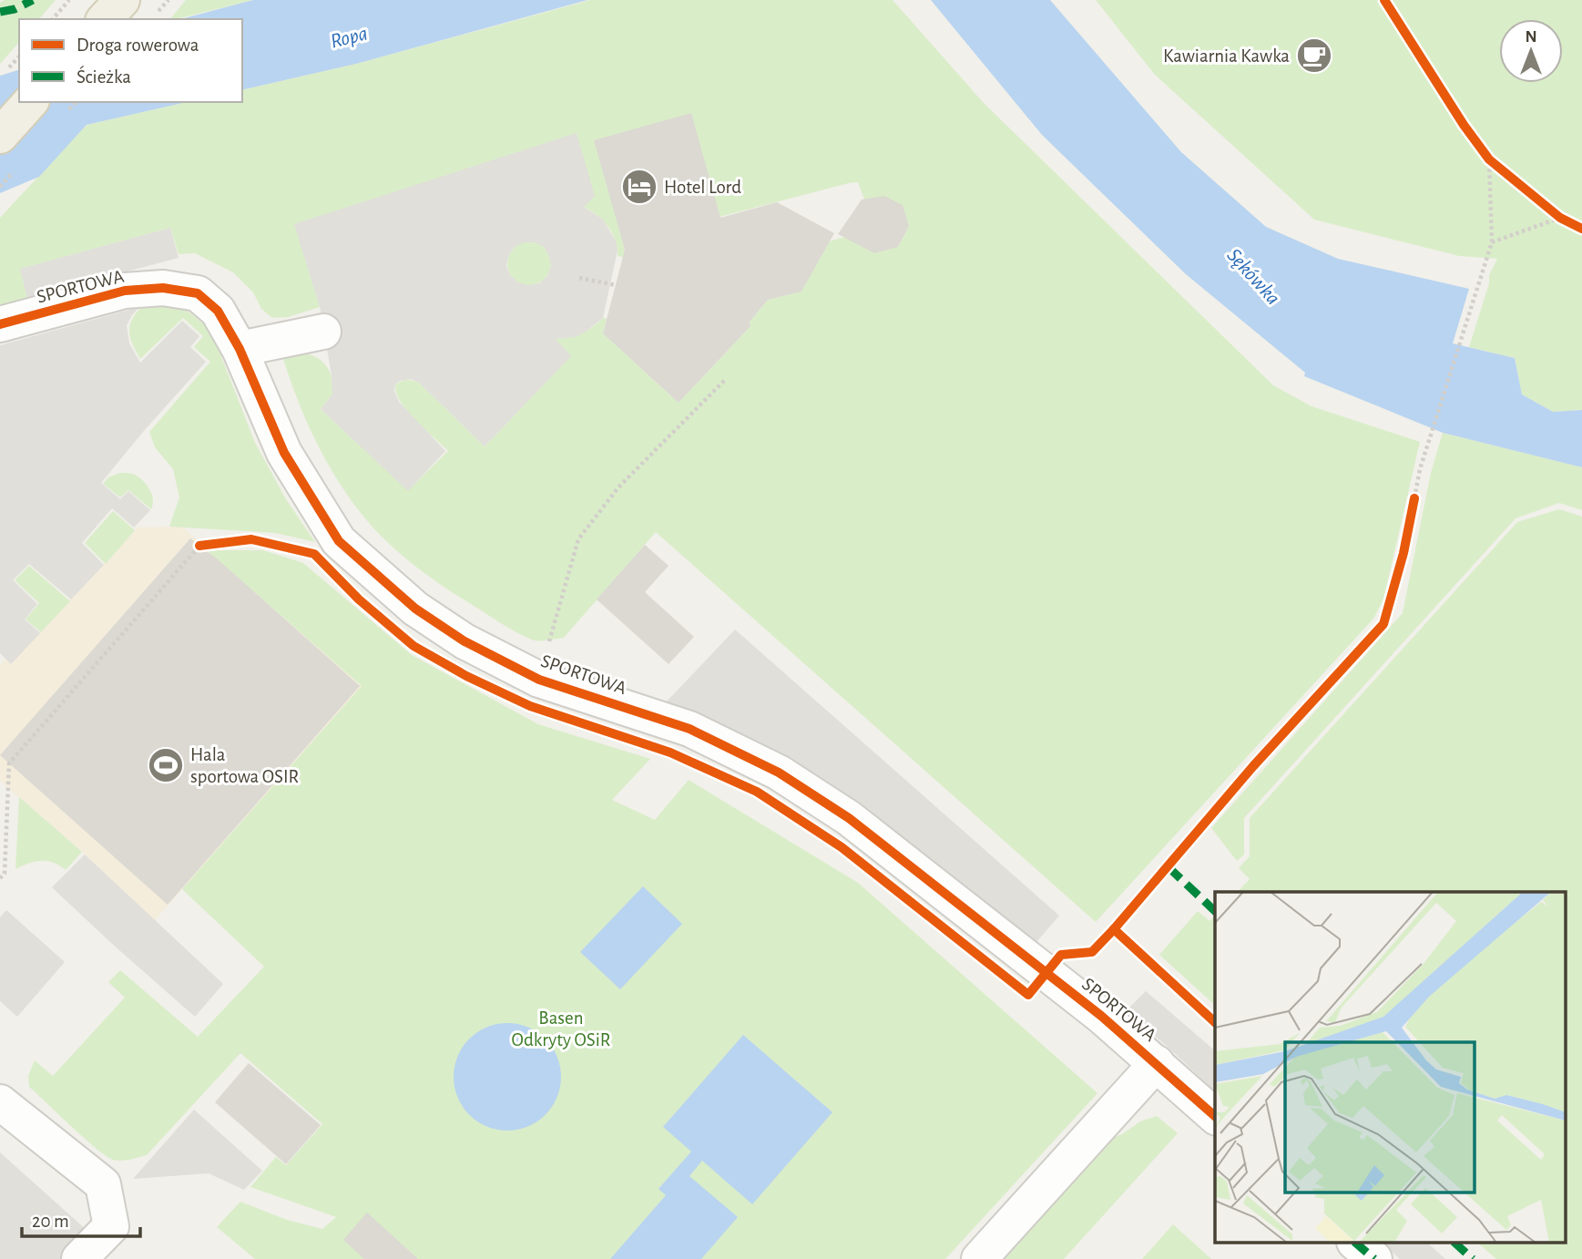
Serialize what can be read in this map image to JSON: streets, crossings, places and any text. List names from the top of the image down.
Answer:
{
  "streets": {
    "street": ["SPORTOWA"]
  },
  "water": ["Ropa", "Sękówka"],
  "parks": ["Basen Odkryty OSiR"],
  "places": {
    "cafe": ["Kawiarnia Kawka"],
    "hotel": ["Hotel Lord"],
    "sports": ["Hala sportowa OSIR"]
  },
  "legend": ["Droga rowerowa", "Ścieżka"],
  "scale_bar": "20 m",
  "north": "top"
}
